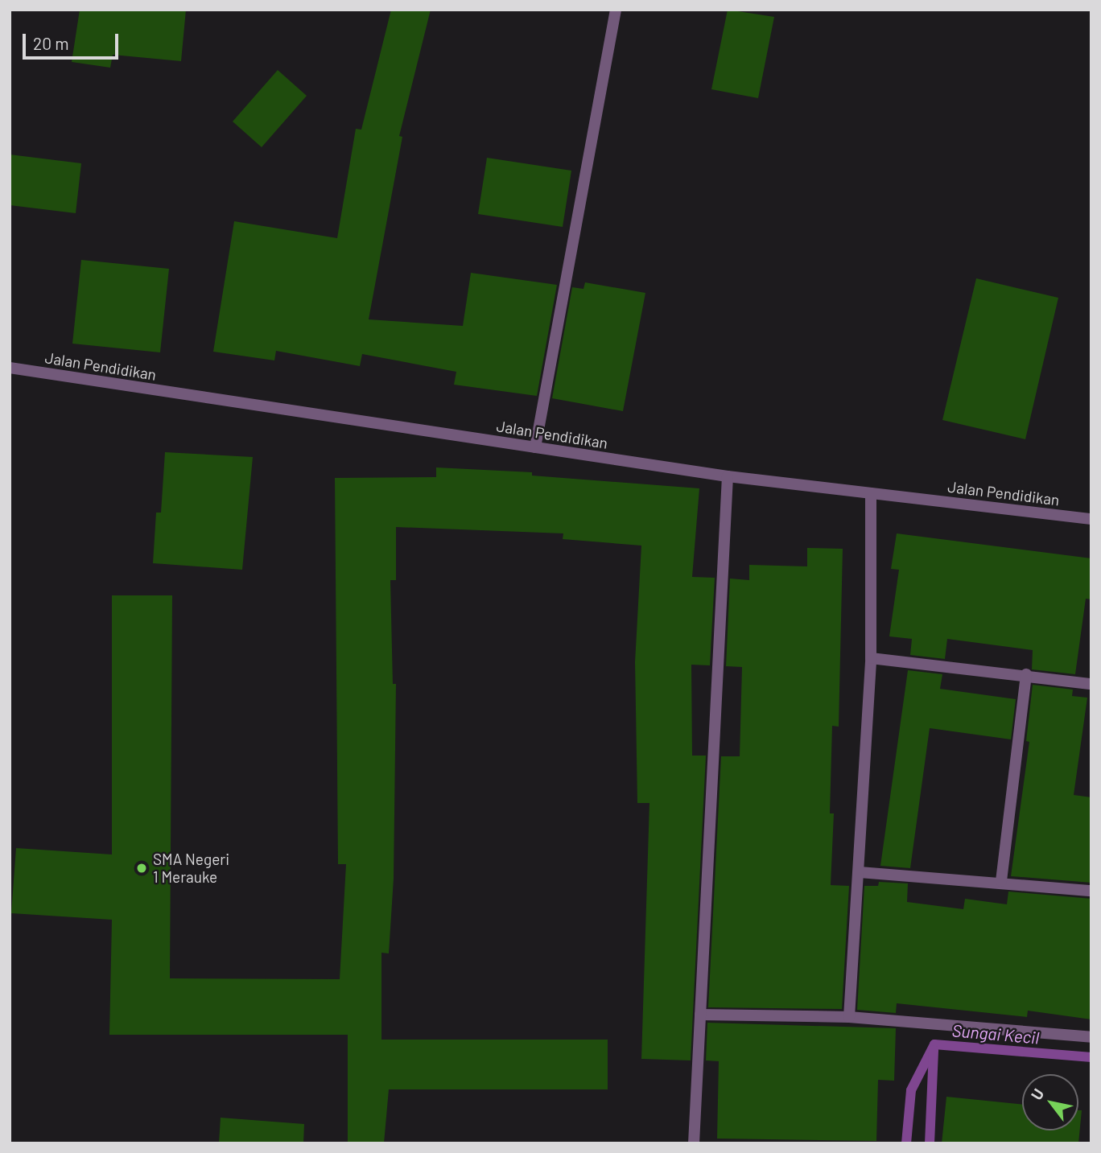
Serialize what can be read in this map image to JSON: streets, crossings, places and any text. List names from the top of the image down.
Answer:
{
  "streets": {
    "street": ["Jalan Pendidikan"]
  },
  "water": ["Sungai Kecil"],
  "places": ["SMA Negeri 1 Merauke"],
  "scale_bar": "20 m",
  "north": "top left"
}
